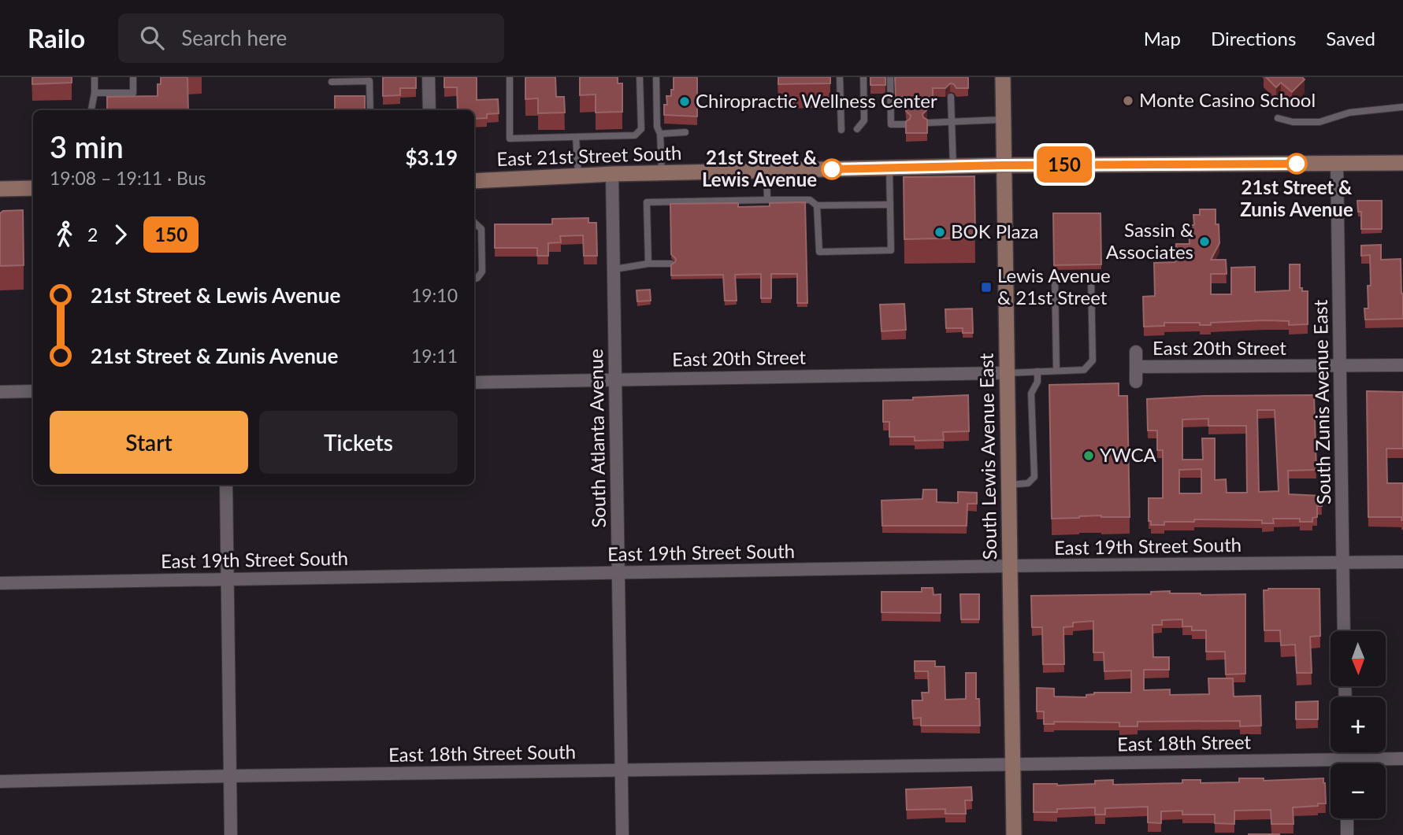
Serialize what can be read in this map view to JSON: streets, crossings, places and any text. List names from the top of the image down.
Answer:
{
  "streets": {
    "main road": ["East 21st Street South", "South Lewis Avenue East"],
    "street": [
      "East 20th Street",
      "South Zunis Avenue East",
      "South Atlanta Avenue",
      "East 19th Street South",
      "East 18th Street",
      "East 18th Street South"
    ]
  },
  "crossings": [
    ["East 21st Street South", "South Zunis Avenue East"],
    ["East 21st Street South", "South Atlanta Avenue"],
    ["East 21st Street South", "South Lewis Avenue East"],
    ["East 20th Street", "South Zunis Avenue East"],
    ["East 20th Street", "South Atlanta Avenue"],
    ["East 20th Street", "South Lewis Avenue East"],
    ["South Zunis Avenue East", "East 19th Street South"],
    ["South Atlanta Avenue", "East 19th Street South"],
    ["South Atlanta Avenue", "East 18th Street South"],
    ["South Lewis Avenue East", "East 19th Street South"],
    ["South Lewis Avenue East", "East 18th Street"],
    ["East 18th Street", "East 18th Street South"]
  ],
  "places": {
    "other": [
      "Monte Casino School",
      "Chiropractic Wellness Center",
      "21st Street & Zunis Avenue",
      "21st Street & Lewis Avenue",
      "BOK Plaza",
      "Sassin & Associates",
      "YWCA"
    ],
    "transit": ["Lewis Avenue & 21st Street"]
  },
  "lines": ["bus line 150"],
  "north": "bottom",
  "page": {
    "header": "Railo",
    "search": "Search here",
    "nav": ["Map", "Directions", "Saved"],
    "on_map": "150",
    "heading": ["3 min", "19:08 – 19:11 · Bus", "$3.19"],
    "legs": ["2", "150"],
    "list": [
      {
        "name": "21st Street & Lewis Avenue",
        "value": "19:10"
      },
      {
        "name": "21st Street & Zunis Avenue",
        "value": "19:11"
      }
    ],
    "buttons": ["Start", "Tickets"],
    "map_buttons": ["+", "−"]
  }
}
